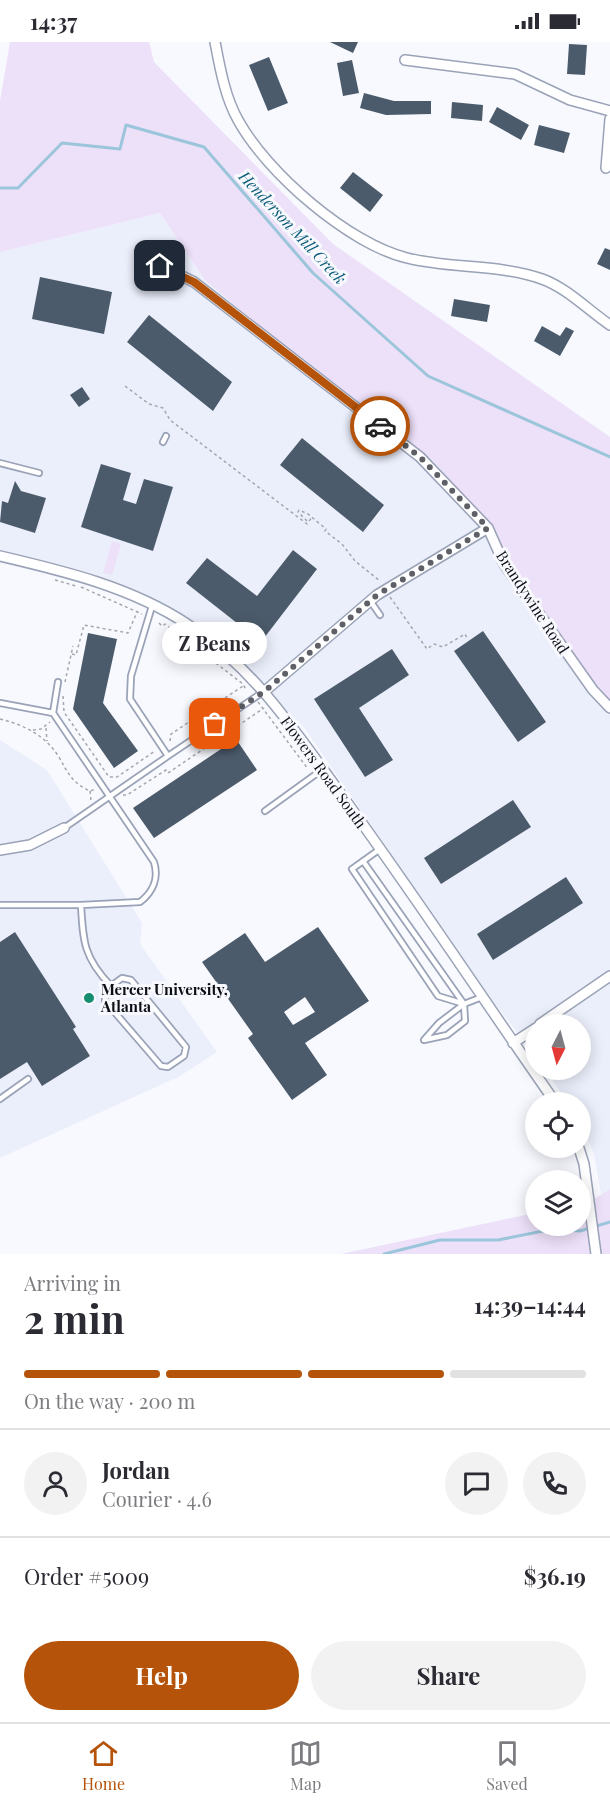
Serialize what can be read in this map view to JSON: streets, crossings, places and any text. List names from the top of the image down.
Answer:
{
  "streets": {
    "street": ["Brandywine Road", "Flowers Road South"]
  },
  "water": ["Henderson Mill Creek"],
  "places": ["Z Beans", "Mercer University, Atlanta"],
  "north": "bottom",
  "page": {
    "status": "14:37",
    "bubble": "Z Beans",
    "heading": ["2 min", "Arriving in", "14:39–14:44"],
    "panel": [
      "Jordan",
      "Courier · 4.6",
      "Order #5009",
      "$36.19"
    ],
    "bar": "On the way · 200 m",
    "buttons": ["Help", "Share"],
    "tabs": ["Home", "Map", "Saved"]
  }
}
